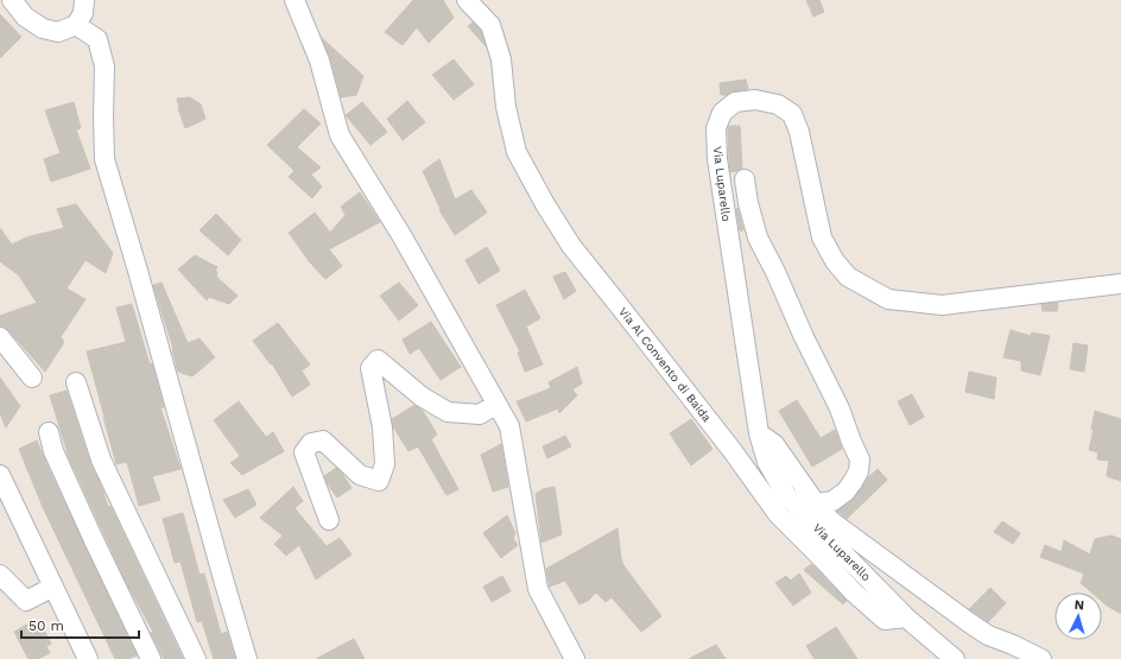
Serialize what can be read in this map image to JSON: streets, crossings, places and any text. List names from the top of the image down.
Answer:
{
  "streets": {
    "street": ["Via Luparello", "Via Al Convento di Baida"]
  },
  "crossings": [
    ["Via Luparello", "Via Al Convento di Baida"]
  ],
  "scale_bar": "50 m",
  "north": "top"
}
